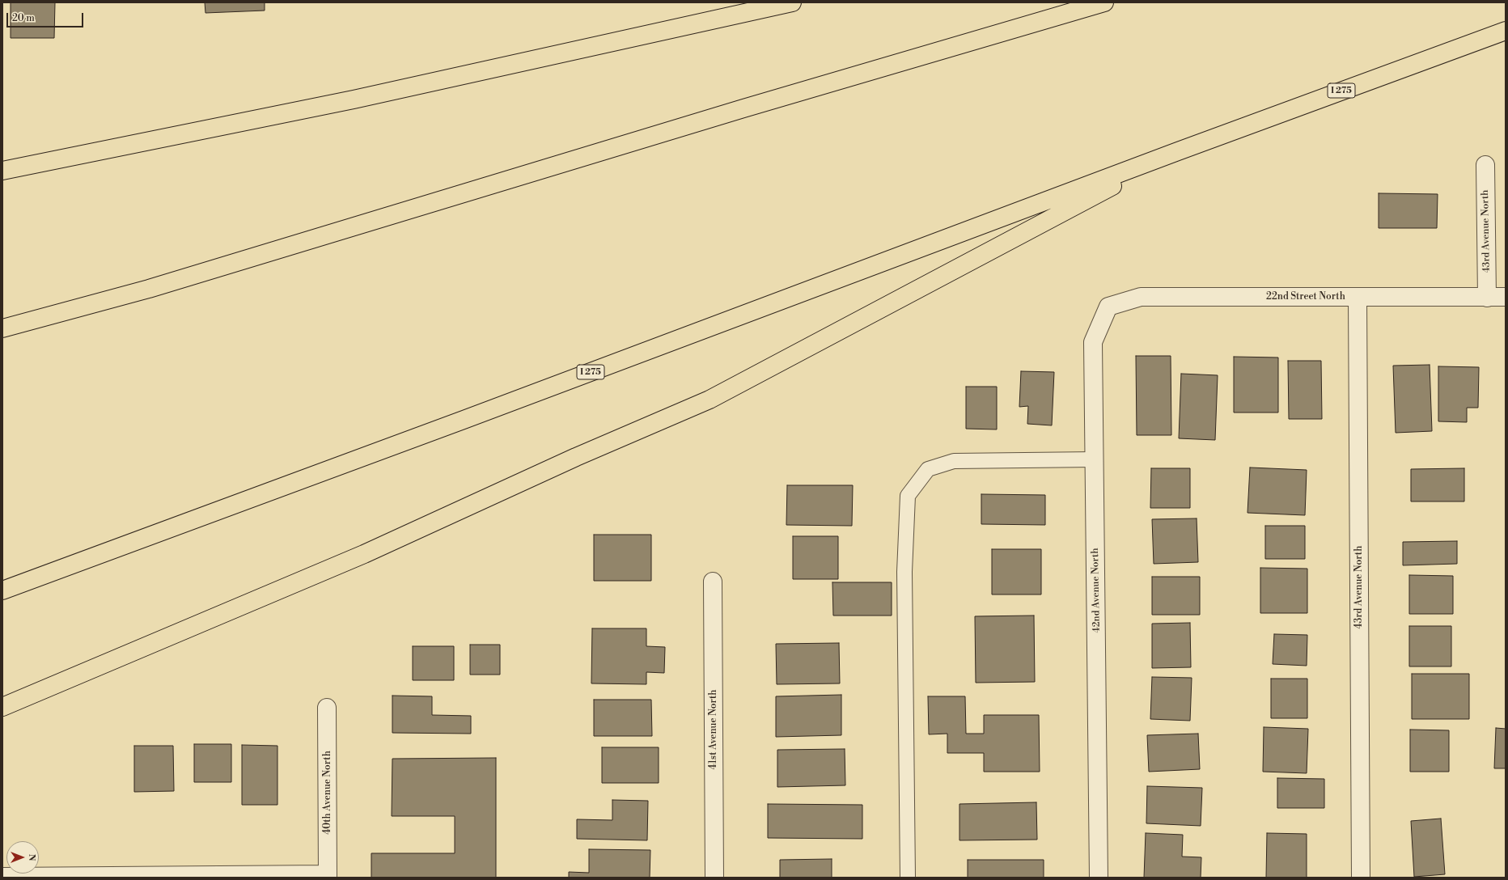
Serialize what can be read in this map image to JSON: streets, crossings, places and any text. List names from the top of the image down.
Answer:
{
  "streets": {
    "highway": ["I 275"],
    "street": [
      "43rd Avenue North",
      "22nd Street North",
      "42nd Avenue North",
      "41st Avenue North",
      "40th Avenue North"
    ]
  },
  "crossings": [
    ["43rd Avenue North", "22nd Street North"],
    ["22nd Street North", "42nd Avenue North"]
  ],
  "scale_bar": "20 m",
  "north": "right"
}
